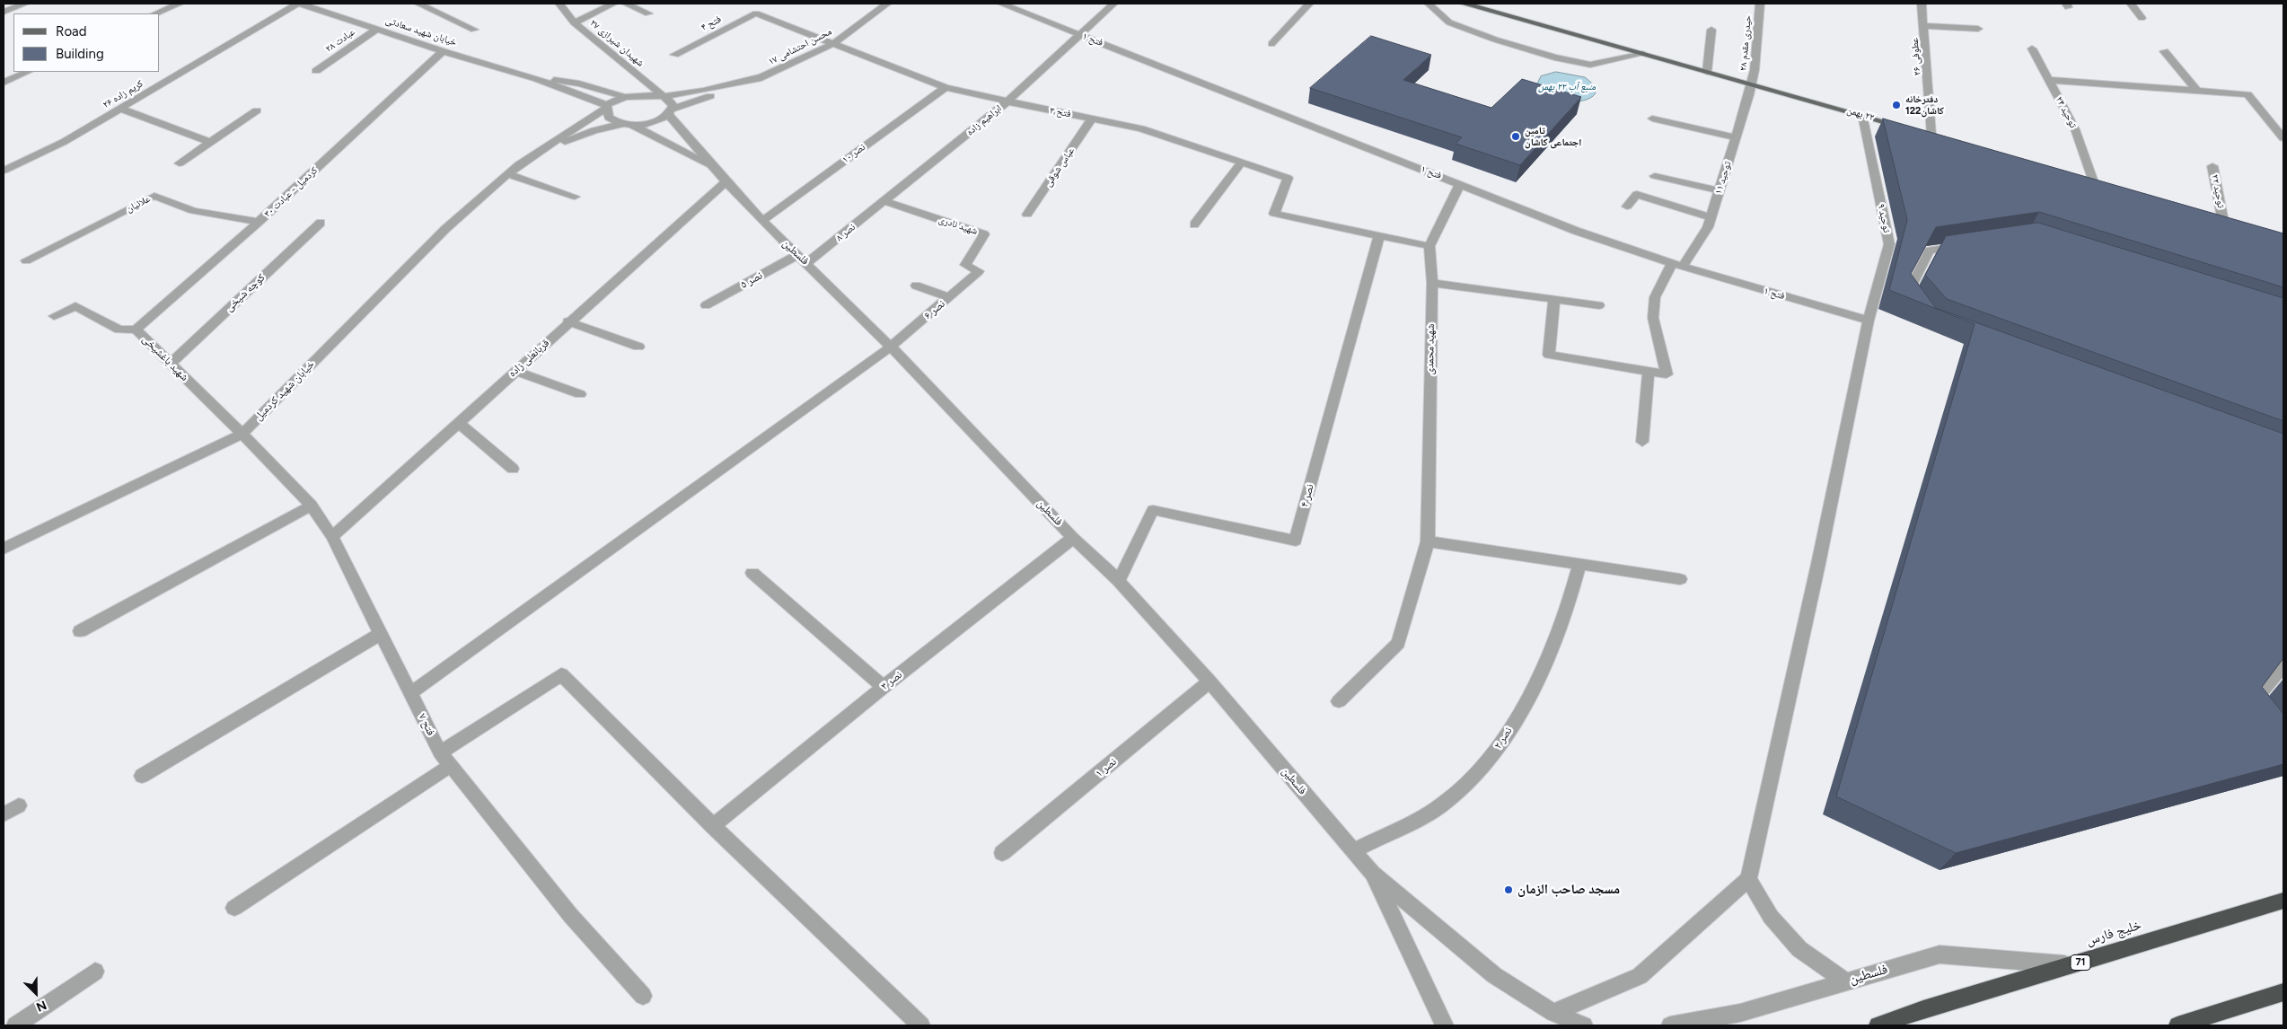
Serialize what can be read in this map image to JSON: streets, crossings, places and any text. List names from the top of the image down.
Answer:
{
  "streets": {
    "highway": ["خلیج فارس", "71"],
    "main road": ["٢٢ بهمن"],
    "street": [
      "فتح ۴",
      "خیابان شهید سعادتی",
      "فتح ۱",
      "عبادت ۲۸",
      "شهیدان شیرازی ۲۷",
      "حیدری مقدم ۲۸",
      "محسن احتشامی ۱۷",
      "عطوفی ۲۶",
      "کریم زاده ۲۶",
      "فتح ۳",
      "توحید ۲۴",
      "ابراهیم زاده",
      "نصر ۱۰",
      "عباس شوقی",
      "توحید ۱۱",
      "توحید ۲۲",
      "کردمیل - عبادت ۳۰",
      "علائیان",
      "توحید ۹",
      "شهید نادری",
      "نصر ۸",
      "فلسطین",
      "نصر ۵",
      "کوچه شیخی",
      "نصر ۶",
      "شهید محمدی",
      "شهید باغشیخی",
      "قربانعلی زاده",
      "خیابان شهید کردمیل",
      "نصر ۴",
      "نصر ۳",
      "فتح ۷",
      "نصر ۲",
      "نصر ۱"
    ]
  },
  "crossings": [
    ["فتح ۴", "محسن احتشامی ۱۷"],
    ["فتح ۴", "فتح ۳"],
    ["خیابان شهید سعادتی", "عبادت ۲۸"],
    ["خیابان شهید سعادتی", "محسن احتشامی ۱۷"],
    ["خیابان شهید سعادتی", "کریم زاده ۲۶"],
    ["خیابان شهید سعادتی", "کردمیل - عبادت ۳۰"],
    ["فتح ۱", "ابراهیم زاده"],
    ["فتح ۱", "توحید ۱۱"],
    ["فتح ۱", "توحید ۹"],
    ["شهیدان شیرازی ۲۷", "محسن احتشامی ۱۷"],
    ["حیدری مقدم ۲۸", "٢٢ بهمن"],
    ["حیدری مقدم ۲۸", "توحید ۱۱"],
    ["محسن احتشامی ۱۷", "فتح ۳"],
    ["محسن احتشامی ۱۷", "خیابان شهید کردمیل"],
    ["فتح ۳", "ابراهیم زاده"],
    ["فتح ۳", "نصر ۱۰"],
    ["فتح ۳", "عباس شوقی"],
    ["فتح ۳", "نصر ۴"],
    ["٢٢ بهمن", "توحید ۱۱"],
    ["٢٢ بهمن", "توحید ۹"],
    ["ابراهیم زاده", "شهید نادری"],
    ["ابراهیم زاده", "نصر ۸"],
    ["نصر ۱۰", "فلسطین"],
    ["کردمیل - عبادت ۳۰", "علائیان"],
    ["کردمیل - عبادت ۳۰", "شهید باغشیخی"],
    ["شهید نادری", "نصر ۸"],
    ["شهید نادری", "نصر ۶"],
    ["نصر ۸", "فلسطین"],
    ["نصر ۸", "نصر ۵"],
    ["فلسطین", "نصر ۵"],
    ["فلسطین", "نصر ۶"],
    ["فلسطین", "قربانعلی زاده"],
    ["فلسطین", "نصر ۴"],
    ["فلسطین", "نصر ۳"],
    ["فلسطین", "نصر ۲"],
    ["فلسطین", "نصر ۱"],
    ["فلسطین", "خلیج فارس"],
    ["کوچه شیخی", "شهید باغشیخی"],
    ["نصر ۶", "فتح ۷"],
    ["شهید باغشیخی", "خیابان شهید کردمیل"],
    ["شهید باغشیخی", "فتح ۷"],
    ["قربانعلی زاده", "فتح ۷"],
    ["خیابان شهید کردمیل", "فتح ۷"]
  ],
  "water": ["منبع آب ۲۲ بهمن"],
  "places": ["دفترخانه 122کاشان", "تامین اجتماعی کاشان", "مسجد صاحب الزمان"],
  "legend": ["Road", "Building"],
  "north": "bottom right"
}
